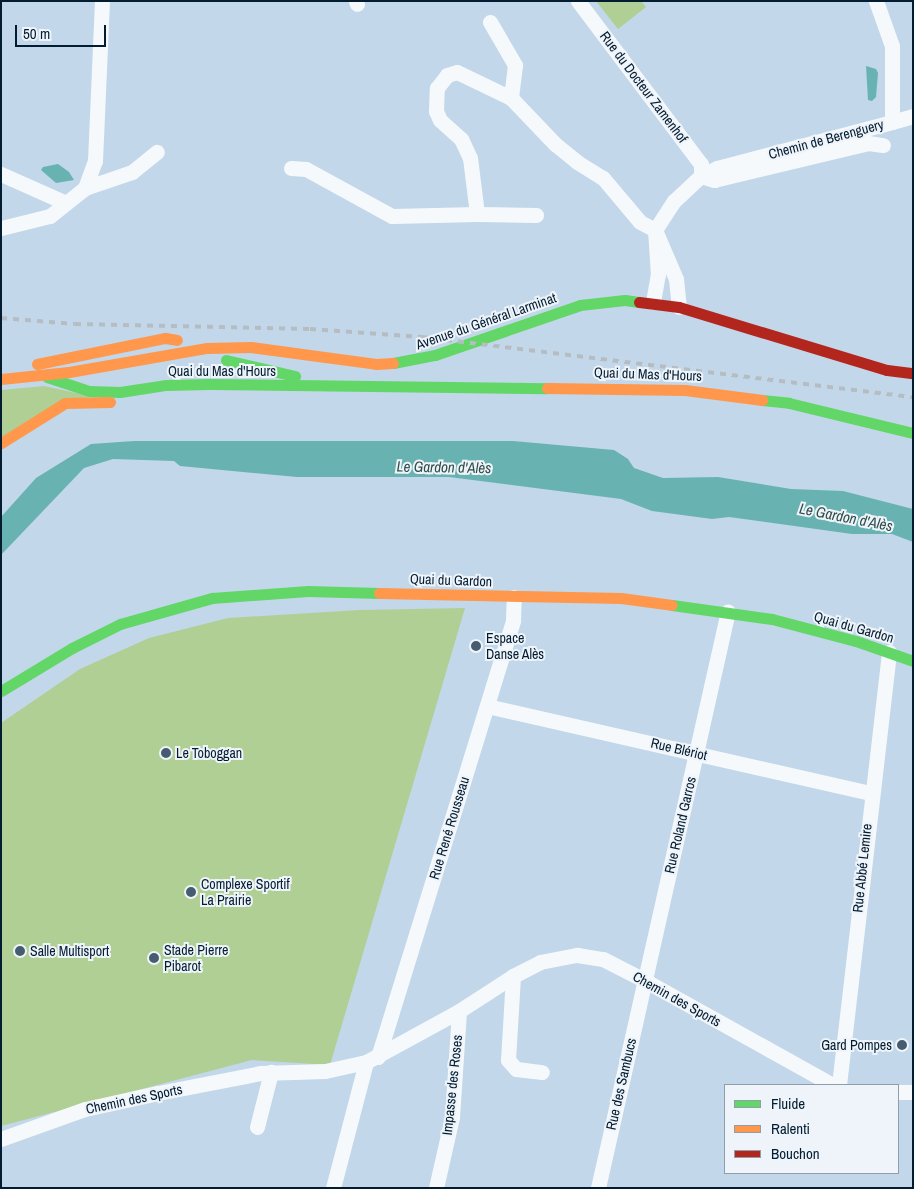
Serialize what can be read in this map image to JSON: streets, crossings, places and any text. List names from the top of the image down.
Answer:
{
  "streets": {
    "main road": ["Avenue du Général Larminat", "Quai du Mas d'Hours", "Quai du Gardon"],
    "street": [
      "Rue du Docteur Zamenhof",
      "Chemin de Berenguery",
      "Rue Blériot",
      "Rue Roland Garros",
      "Rue René Rousseau",
      "Rue Abbé Lemire",
      "Chemin des Sports",
      "Rue des Sambucs",
      "Impasse des Roses"
    ]
  },
  "crossings": [
    ["Rue du Docteur Zamenhof", "Chemin de Berenguery"],
    ["Avenue du Général Larminat", "Quai du Mas d'Hours"],
    ["Quai du Gardon", "Rue Roland Garros"],
    ["Quai du Gardon", "Rue René Rousseau"],
    ["Quai du Gardon", "Rue Abbé Lemire"],
    ["Rue Blériot", "Rue Roland Garros"],
    ["Rue Blériot", "Rue René Rousseau"],
    ["Rue Blériot", "Rue Abbé Lemire"],
    ["Rue Roland Garros", "Chemin des Sports"],
    ["Rue Roland Garros", "Rue des Sambucs"],
    ["Rue René Rousseau", "Chemin des Sports"],
    ["Chemin des Sports", "Rue des Sambucs"],
    ["Chemin des Sports", "Impasse des Roses"]
  ],
  "water": ["Le Gardon d'Alès"],
  "places": [
    "Espace Danse Alès",
    "Le Toboggan",
    "Complexe Sportif La Prairie",
    "Salle Multisport",
    "Stade Pierre Pibarot",
    "Gard Pompes"
  ],
  "legend": ["Fluide", "Ralenti", "Bouchon"],
  "scale_bar": "50 m"
}
